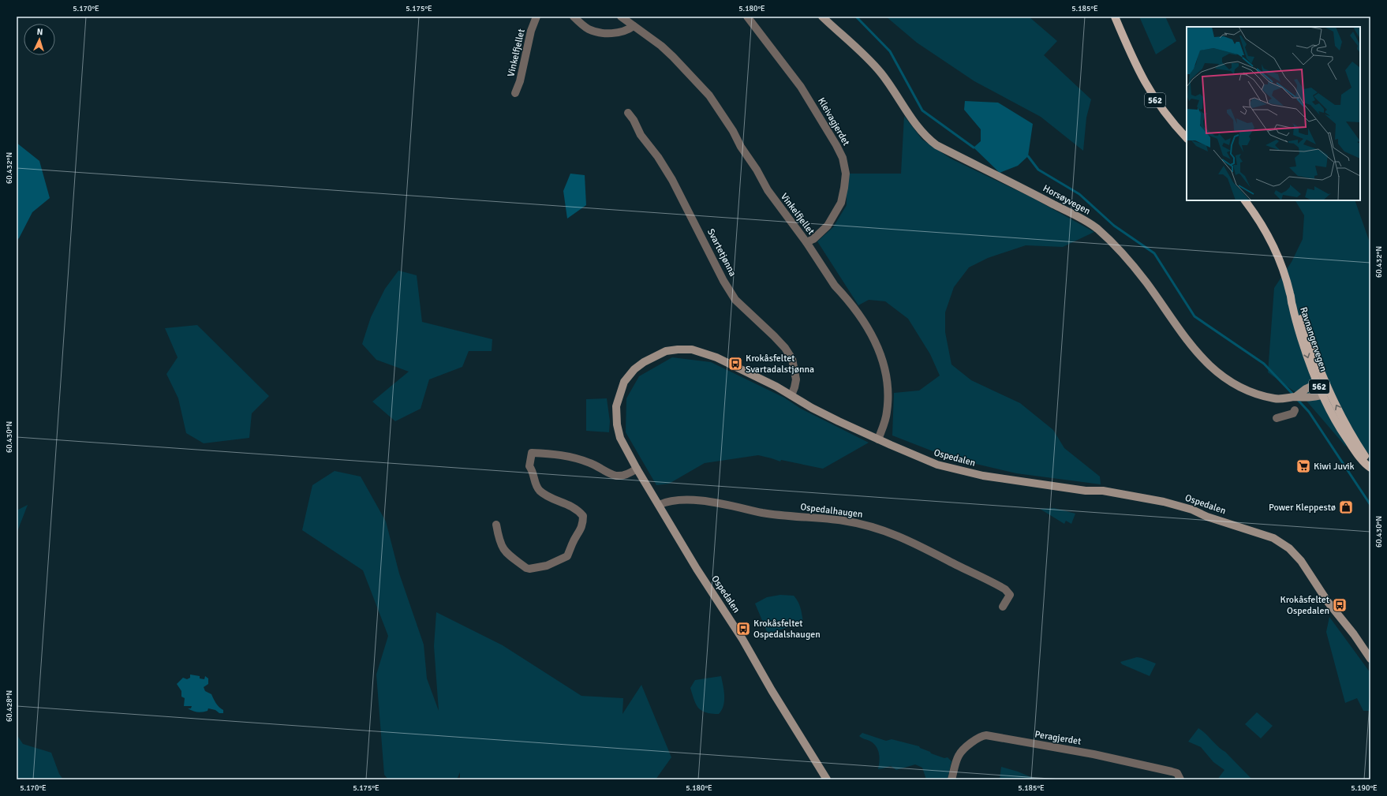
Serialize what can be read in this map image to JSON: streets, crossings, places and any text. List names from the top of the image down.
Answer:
{
  "streets": {
    "main road": ["562", "Ravnangervegen"],
    "street": [
      "Vinkelfjellet",
      "Kleivagjerdet",
      "Horsøyvegen",
      "Svartetjønna",
      "Ospedalen",
      "Ospedalhaugen",
      "Peragjerdet"
    ]
  },
  "crossings": [
    ["Vinkelfjellet", "Kleivagjerdet"],
    ["Vinkelfjellet", "Ospedalen"],
    ["Horsøyvegen", "Ravnangervegen"],
    ["Svartetjønna", "Ospedalen"],
    ["Ospedalen", "Ospedalhaugen"]
  ],
  "places": {
    "bus stop": ["Krokåsfeltet Svartadalstjønna", "Krokåsfeltet Ospedalen", "Krokåsfeltet Ospedalshaugen"],
    "supermarket": ["Kiwi Juvik"],
    "shop": ["Power Kleppestø"]
  },
  "north": "top",
  "coordinates": [
    "5.170°E",
    "5.175°E",
    "5.180°E",
    "5.185°E",
    "60.432°N",
    "60.430°N",
    "60.428°N",
    "5.190°E"
  ]
}
